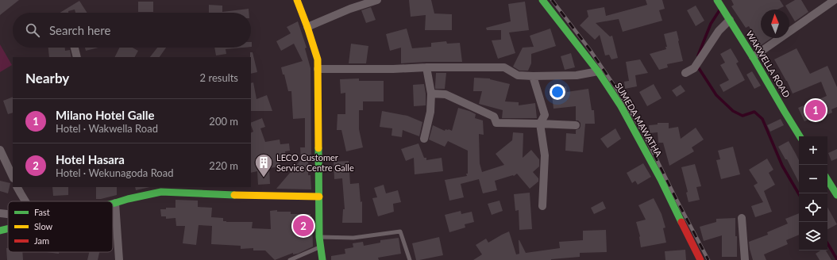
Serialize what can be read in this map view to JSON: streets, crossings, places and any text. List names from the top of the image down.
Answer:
{
  "streets": {
    "street": ["WAKWELLA ROAD", "SUMEDA MAWATHA"]
  },
  "places": {
    "building": ["LECO Customer Service Centre Galle"]
  },
  "legend": ["Fast", "Slow", "Jam"],
  "north": "top",
  "page": {
    "search": "Search here",
    "heading": ["Nearby", "2 results"],
    "pins": ["1", "2"],
    "list": [
      {
        "mark": "1",
        "name": "Milano Hotel Galle",
        "note": "Hotel · Wakwella Road",
        "value": "200 m"
      },
      {
        "mark": "2",
        "name": "Hotel Hasara",
        "note": "Hotel · Wekunagoda Road",
        "value": "220 m"
      }
    ],
    "map_buttons": ["+", "−"]
  }
}
